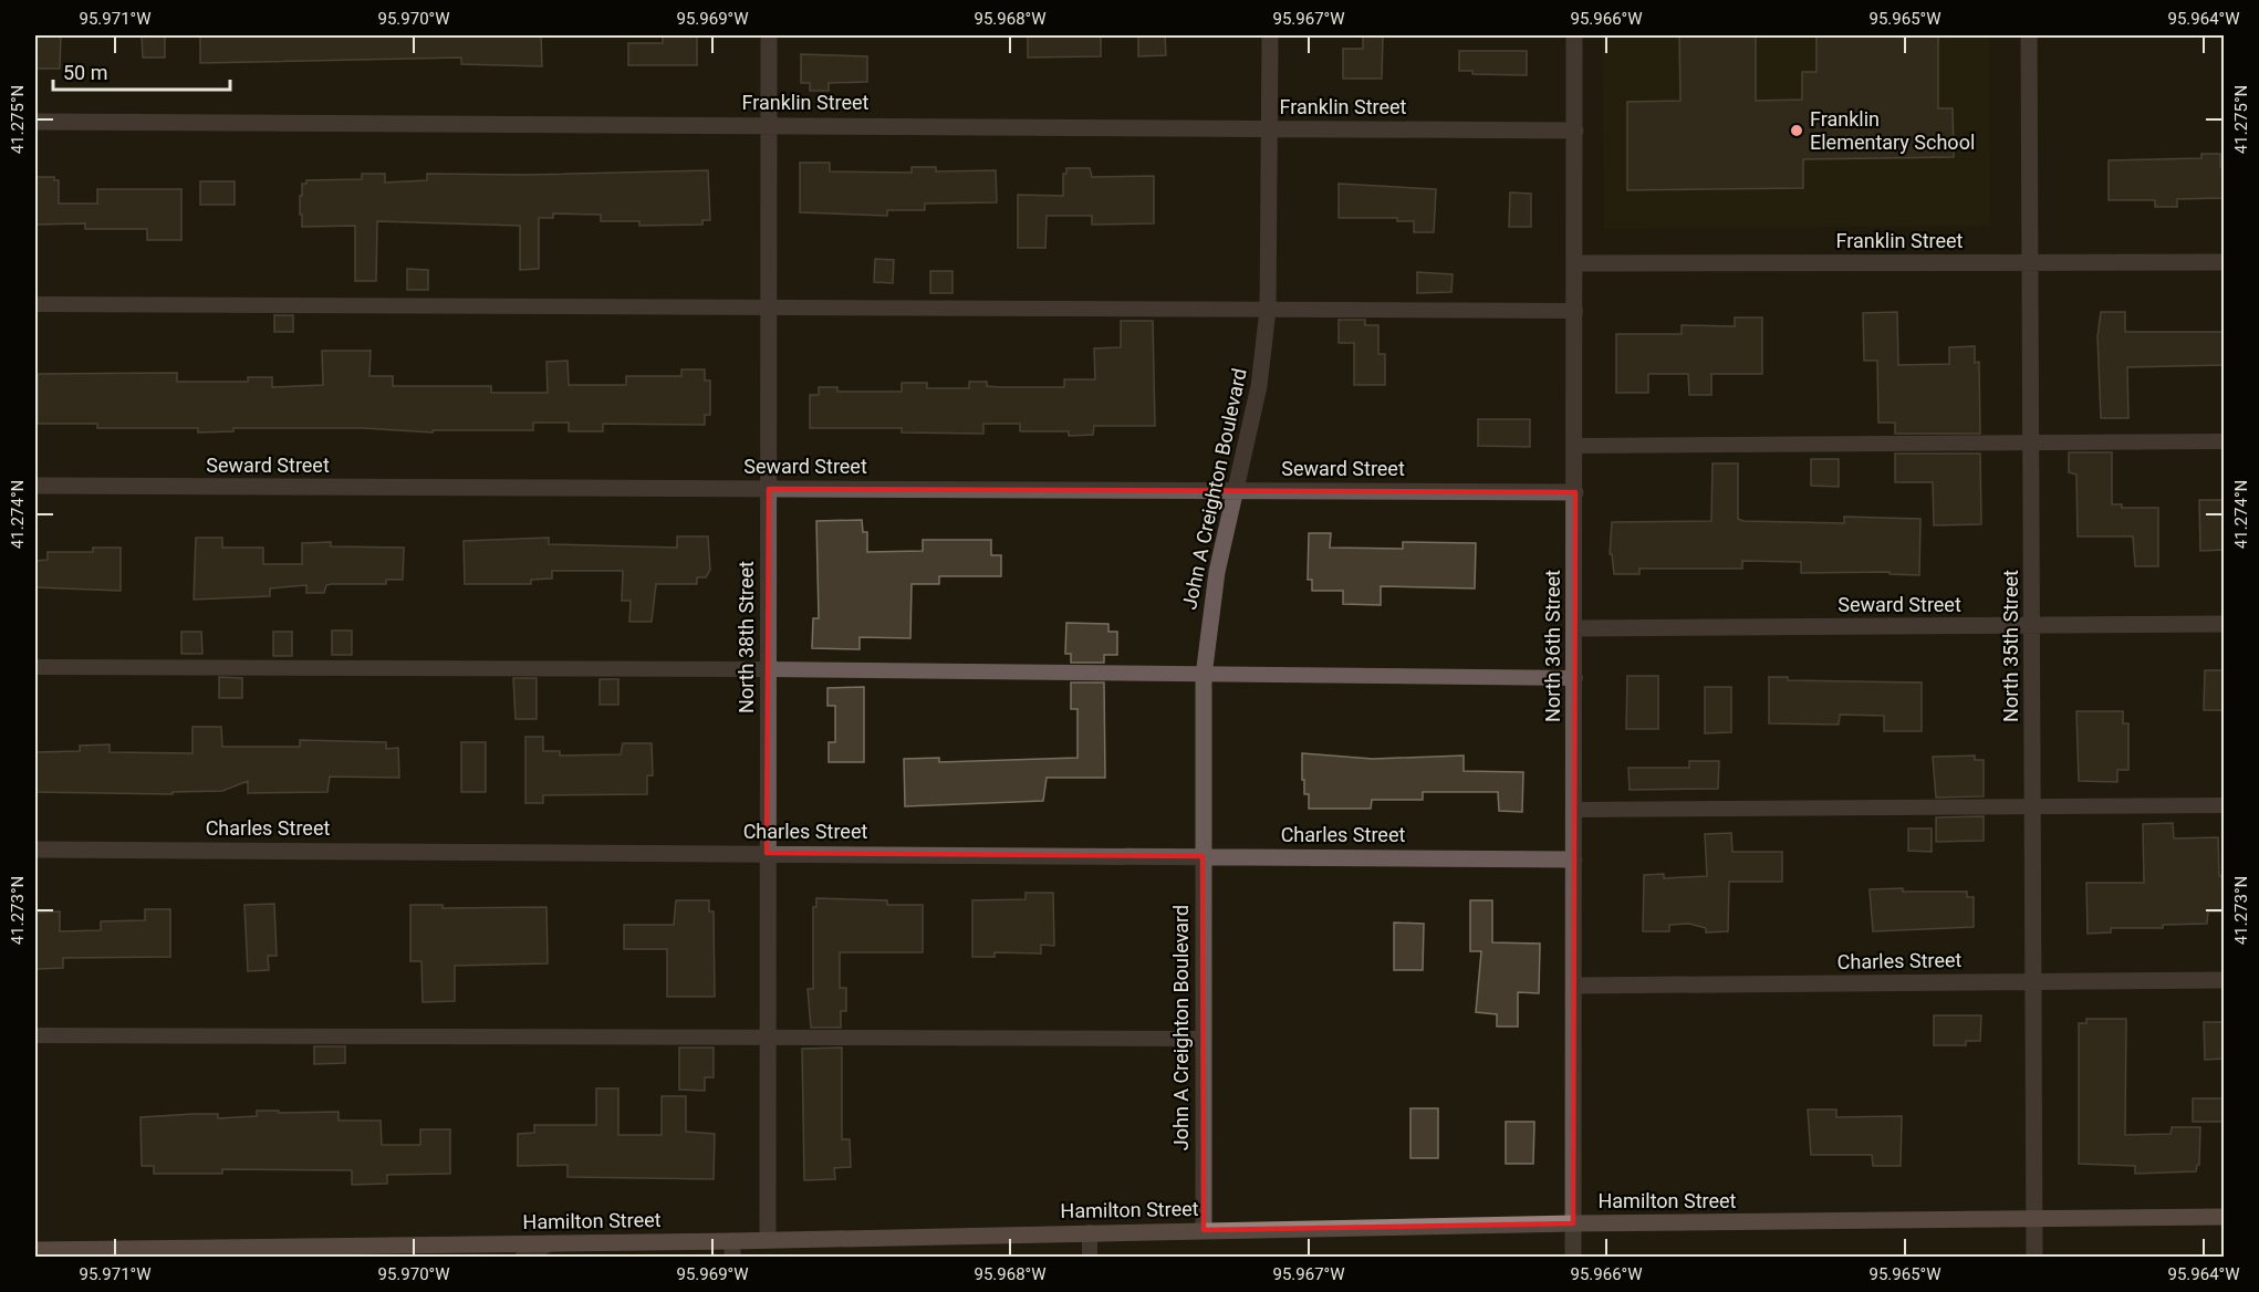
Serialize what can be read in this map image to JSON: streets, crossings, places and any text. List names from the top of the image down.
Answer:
{
  "streets": {
    "main road": ["Hamilton Street"],
    "street": [
      "Franklin Street",
      "Seward Street",
      "John A Creighton Boulevard",
      "North 38th Street",
      "North 36th Street",
      "North 35th Street",
      "Charles Street"
    ]
  },
  "crossings": [
    ["Franklin Street", "John A Creighton Boulevard"],
    ["Franklin Street", "North 38th Street"],
    ["Franklin Street", "North 36th Street"],
    ["Franklin Street", "North 35th Street"],
    ["Seward Street", "John A Creighton Boulevard"],
    ["Seward Street", "North 38th Street"],
    ["Seward Street", "North 36th Street"],
    ["Seward Street", "North 35th Street"],
    ["John A Creighton Boulevard", "Charles Street"],
    ["John A Creighton Boulevard", "Hamilton Street"],
    ["North 38th Street", "Charles Street"],
    ["North 38th Street", "Hamilton Street"],
    ["North 36th Street", "Charles Street"],
    ["North 36th Street", "Hamilton Street"],
    ["North 35th Street", "Charles Street"],
    ["North 35th Street", "Hamilton Street"]
  ],
  "places": ["Franklin Elementary School"],
  "scale_bar": "50 m",
  "coordinates": [
    "95.971°W",
    "95.970°W",
    "95.969°W",
    "95.968°W",
    "95.967°W",
    "95.966°W",
    "95.965°W",
    "95.964°W",
    "41.275°N",
    "41.274°N",
    "41.273°N"
  ]
}
